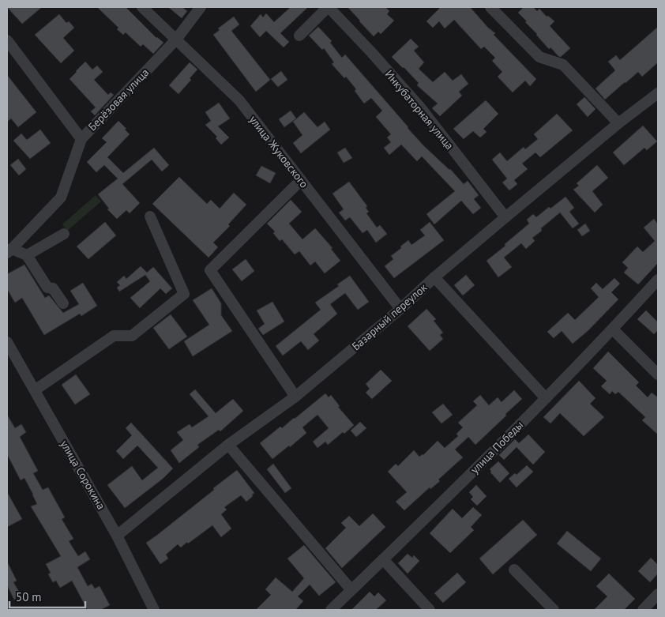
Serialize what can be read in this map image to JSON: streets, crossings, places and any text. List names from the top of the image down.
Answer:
{
  "streets": {
    "street": [
      "Берёзовая улица",
      "Инкубаторная улица",
      "улица Жуковского",
      "Базарный переулок",
      "улица Победы",
      "улица Сорокина"
    ]
  },
  "crossings": [
    ["Берёзовая улица", "улица Жуковского"],
    ["Инкубаторная улица", "Базарный переулок"],
    ["улица Жуковского", "Базарный переулок"],
    ["Базарный переулок", "улица Сорокина"]
  ],
  "scale_bar": "50 m"
}
